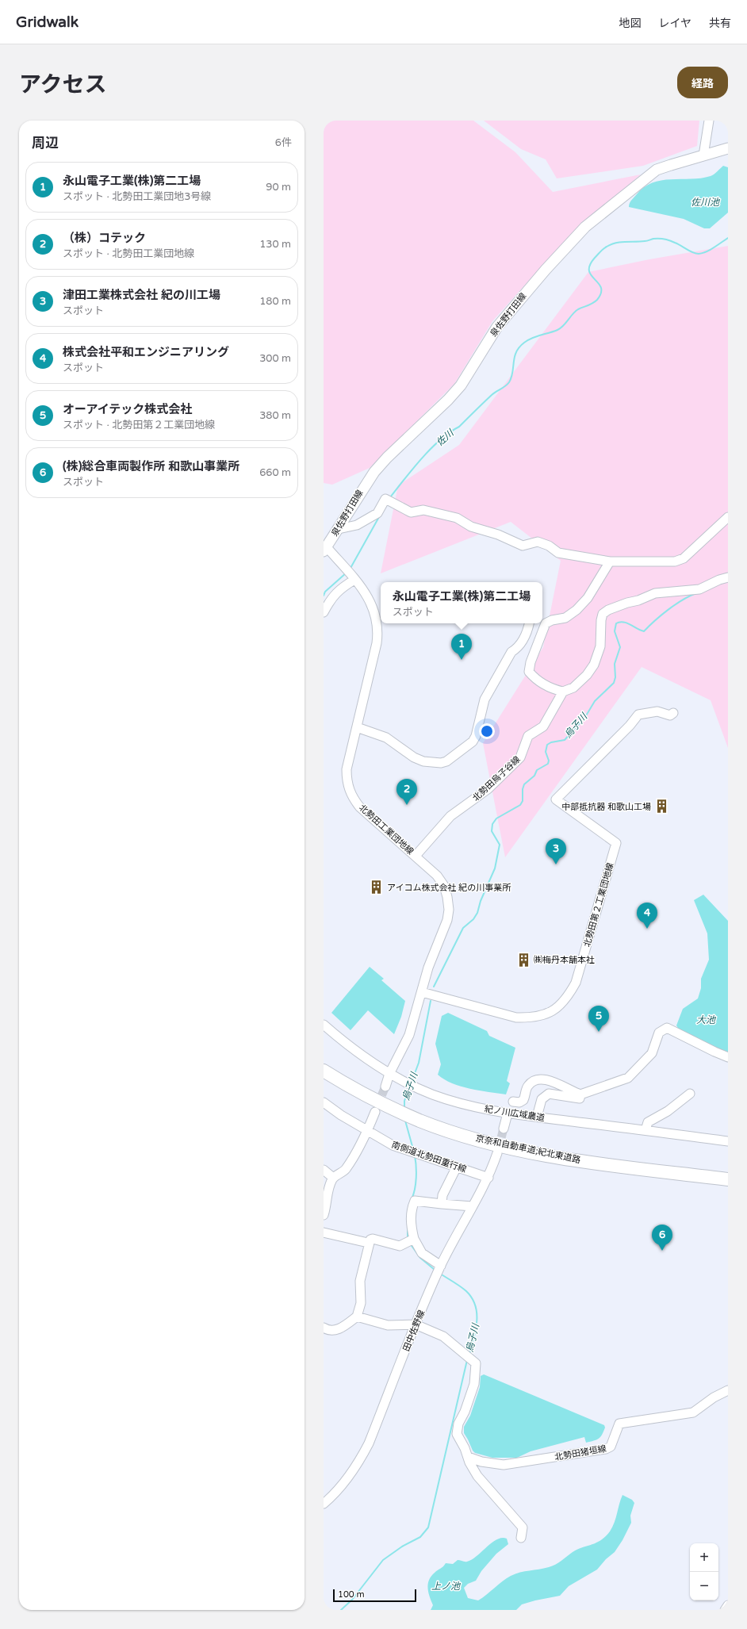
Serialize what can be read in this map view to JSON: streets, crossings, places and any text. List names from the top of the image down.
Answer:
{
  "streets": {
    "highway": ["京奈和自動車道;紀北東道路"],
    "main road": ["泉佐野打田線"],
    "street": [
      "北勢田烏子谷線",
      "北勢田工業団地線",
      "北勢田第２工業団地線",
      "紀ノ川広域農道",
      "南側道北勢田重行線",
      "田中佐野線",
      "北勢田猪垣線"
    ]
  },
  "crossings": [
    ["泉佐野打田線", "北勢田工業団地線"],
    ["北勢田烏子谷線", "北勢田工業団地線"],
    ["北勢田工業団地線", "北勢田第２工業団地線"],
    ["北勢田工業団地線", "紀ノ川広域農道"],
    ["南側道北勢田重行線", "田中佐野線"]
  ],
  "water": [
    "佐川池",
    "佐川",
    "烏子川",
    "大池",
    "上ノ池"
  ],
  "places": {
    "building": ["中部抵抗器 和歌山工場", "アイコム株式会社 紀の川事業所", "㈱梅丹本舗本社"]
  },
  "scale_bar": "100 m",
  "page": {
    "header": "Gridwalk",
    "nav": ["地図", "レイヤ", "共有"],
    "title": "アクセス",
    "buttons": "経路",
    "heading": ["周辺", "6件"],
    "list": [
      {
        "mark": "1",
        "name": "永山電子工業(株)第二工場",
        "note": "スポット · 北勢田工業団地3号線",
        "value": "90 m"
      },
      {
        "mark": "2",
        "name": "（株）コテック",
        "note": "スポット · 北勢田工業団地線",
        "value": "130 m"
      },
      {
        "mark": "3",
        "name": "津田工業株式会社 紀の川工場",
        "note": "スポット",
        "value": "180 m"
      },
      {
        "mark": "4",
        "name": "株式会社平和エンジニアリング",
        "note": "スポット",
        "value": "300 m"
      },
      {
        "mark": "5",
        "name": "オーアイテック株式会社",
        "note": "スポット · 北勢田第２工業団地線",
        "value": "380 m"
      },
      {
        "mark": "6",
        "name": "(株)総合車両製作所 和歌山事業所",
        "note": "スポット",
        "value": "660 m"
      }
    ],
    "popup": ["永山電子工業(株)第二工場", "スポット"],
    "pins": [
      "1",
      "2",
      "3",
      "4",
      "5",
      "6"
    ],
    "map_buttons": ["+", "−"],
    "scale": "100 m"
  }
}
